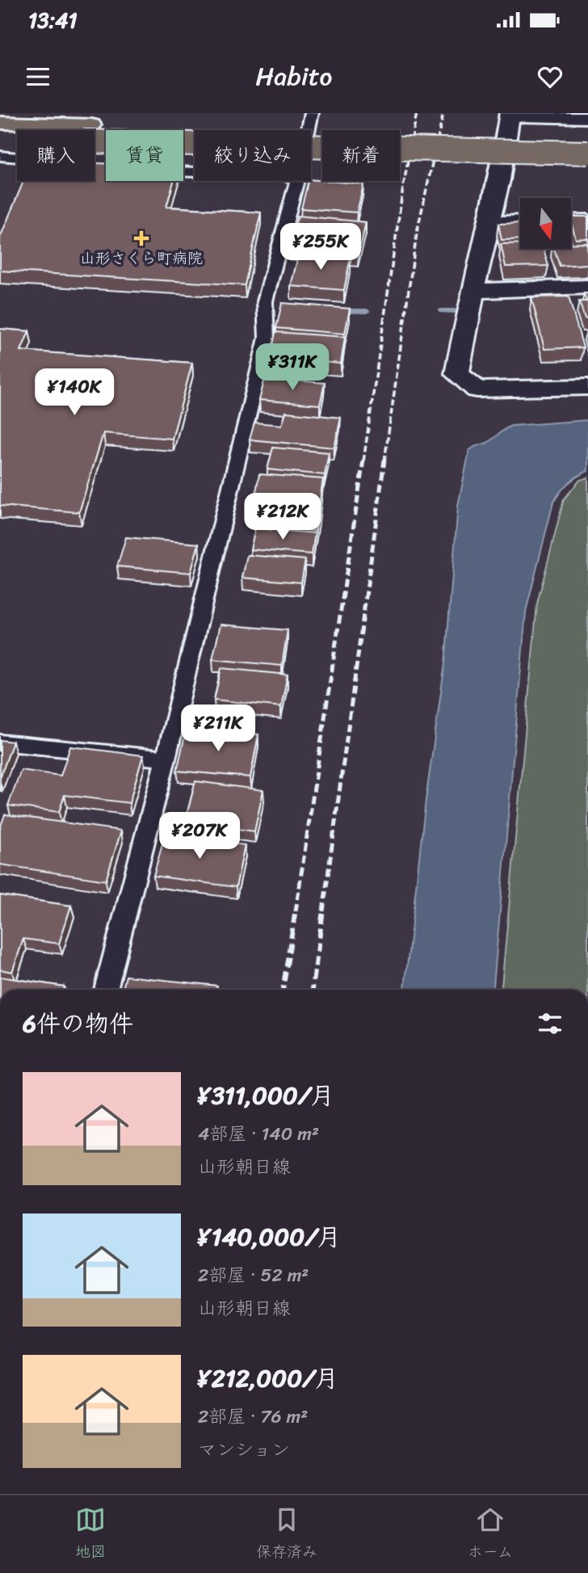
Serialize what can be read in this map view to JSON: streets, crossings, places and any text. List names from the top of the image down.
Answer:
{
  "places": {
    "health": ["山形さくら町病院"]
  },
  "north": "bottom",
  "page": {
    "status": "13:41",
    "header": "Habito",
    "chip": [
      "購入",
      "賃貸",
      "絞り込み",
      "新着"
    ],
    "price": [
      "¥255K",
      "¥311K",
      "¥140K",
      "¥212K",
      "¥211K",
      "¥207K"
    ],
    "heading": "6件の物件",
    "list": [
      {
        "name": "¥311,000/月",
        "note": "4部屋 · 140 m² · 山形朝日線"
      },
      {
        "name": "¥140,000/月",
        "note": "2部屋 · 52 m² · 山形朝日線"
      },
      {
        "name": "¥212,000/月",
        "note": "2部屋 · 76 m² · マンション"
      }
    ],
    "tabs": ["地図", "保存済み", "ホーム"]
  }
}
